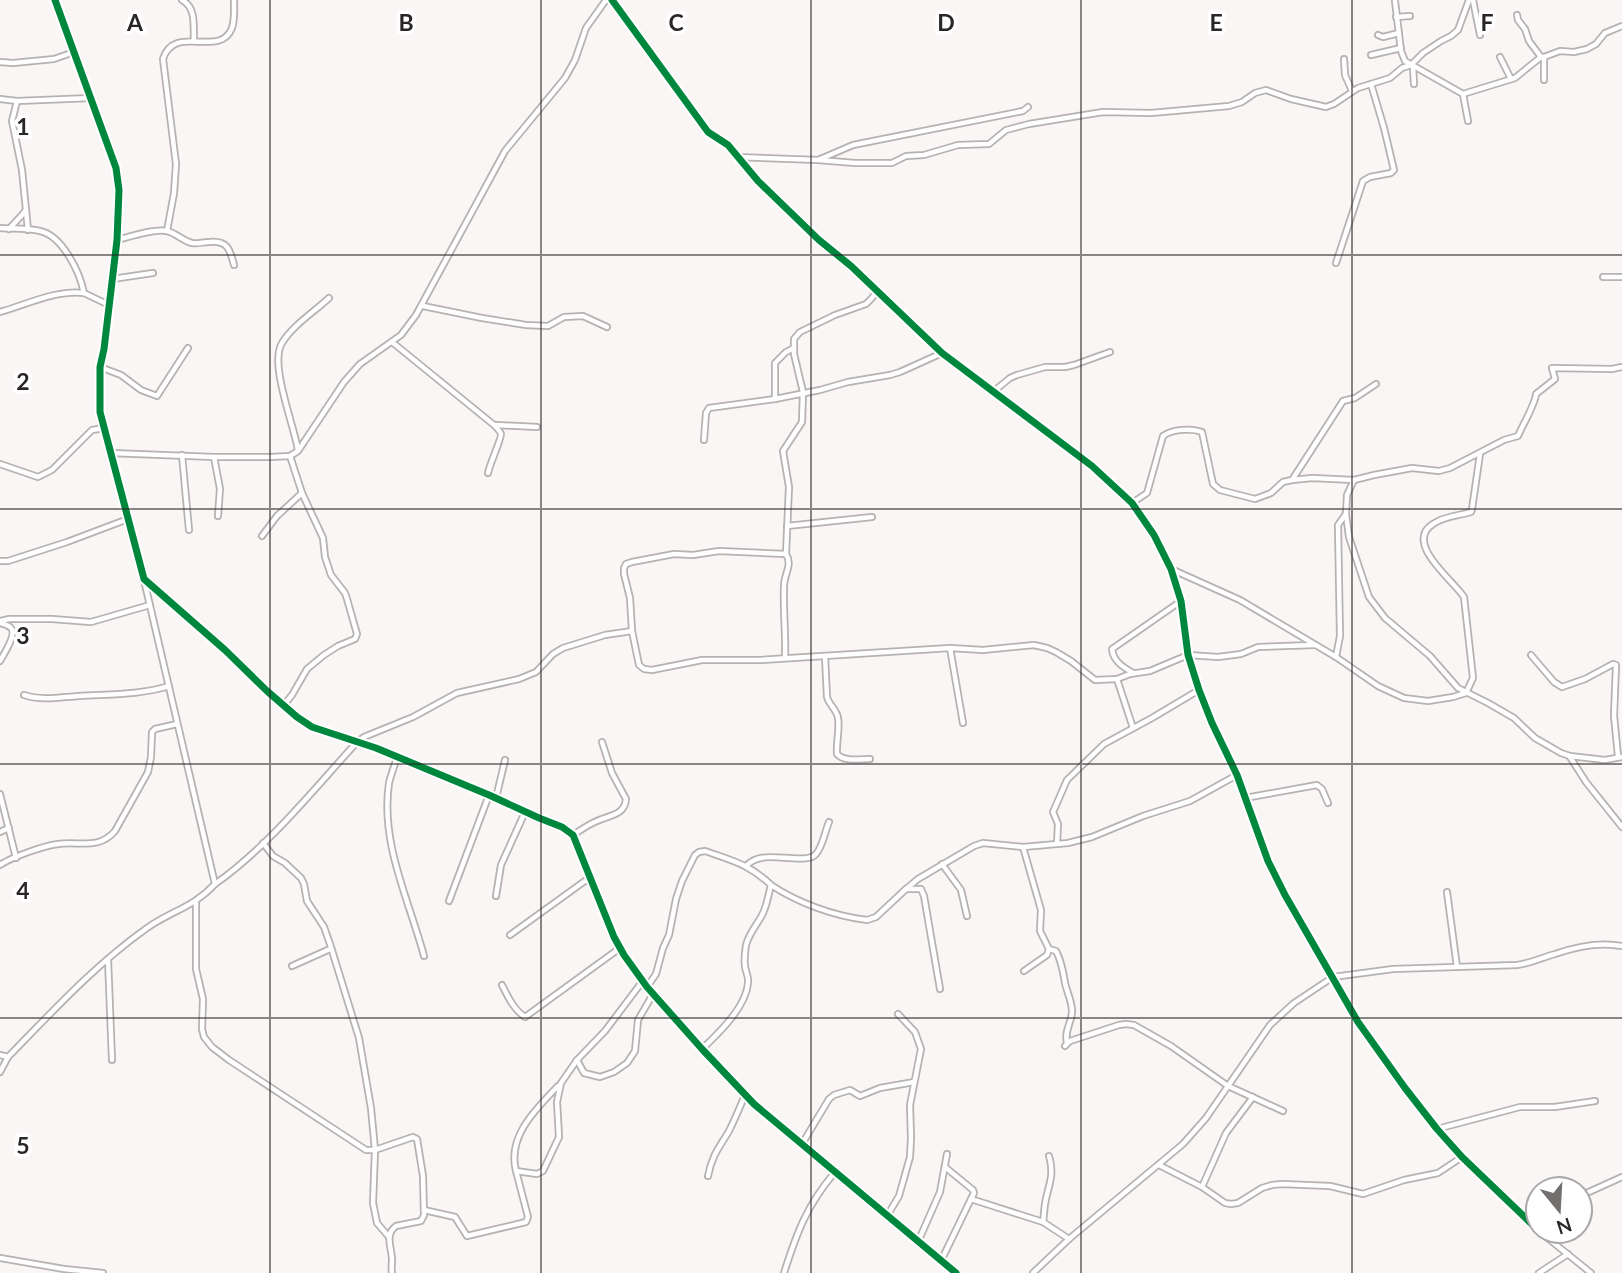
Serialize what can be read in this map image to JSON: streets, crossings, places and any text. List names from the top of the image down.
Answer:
{
  "north": "bottom",
  "grid": {
    "columns": [
      "A",
      "B",
      "C",
      "D",
      "E",
      "F"
    ],
    "rows": [
      "1",
      "2",
      "3",
      "4",
      "5"
    ]
  }
}
